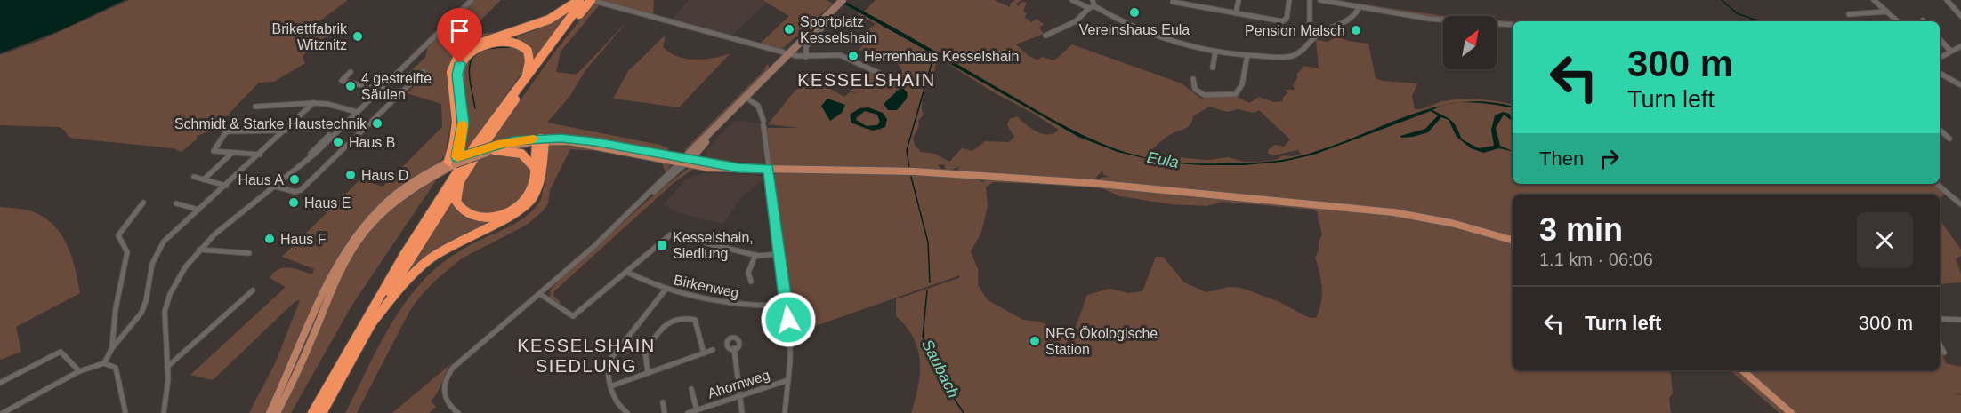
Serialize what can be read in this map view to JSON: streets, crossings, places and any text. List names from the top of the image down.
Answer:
{
  "streets": {
    "street": ["Birkenweg", "Ahornweg"]
  },
  "districts": ["KESSELSHAIN", "KESSELSHAIN SIEDLUNG"],
  "water": ["Eula", "Saubach"],
  "places": {
    "other": [
      "Vereinshaus Eula",
      "Sportplatz Kesselshain",
      "Pension Malsch",
      "Brikettfabrik Witznitz",
      "Herrenhaus Kesselshain",
      "4 gestreifte Säulen",
      "Schmidt & Starke Haustechnik",
      "Haus B",
      "Haus D",
      "Haus A",
      "Haus E",
      "Haus F",
      "NFG Ökologische Station"
    ],
    "transit": ["Kesselshain, Siedlung"]
  },
  "north": "top right",
  "page": {
    "turn": ["300 m", "Turn left"],
    "then": "Then",
    "heading": ["3 min", "1.1 km · 06:06"],
    "list": [
      {
        "name": "Turn left",
        "value": "300 m"
      }
    ]
  }
}
